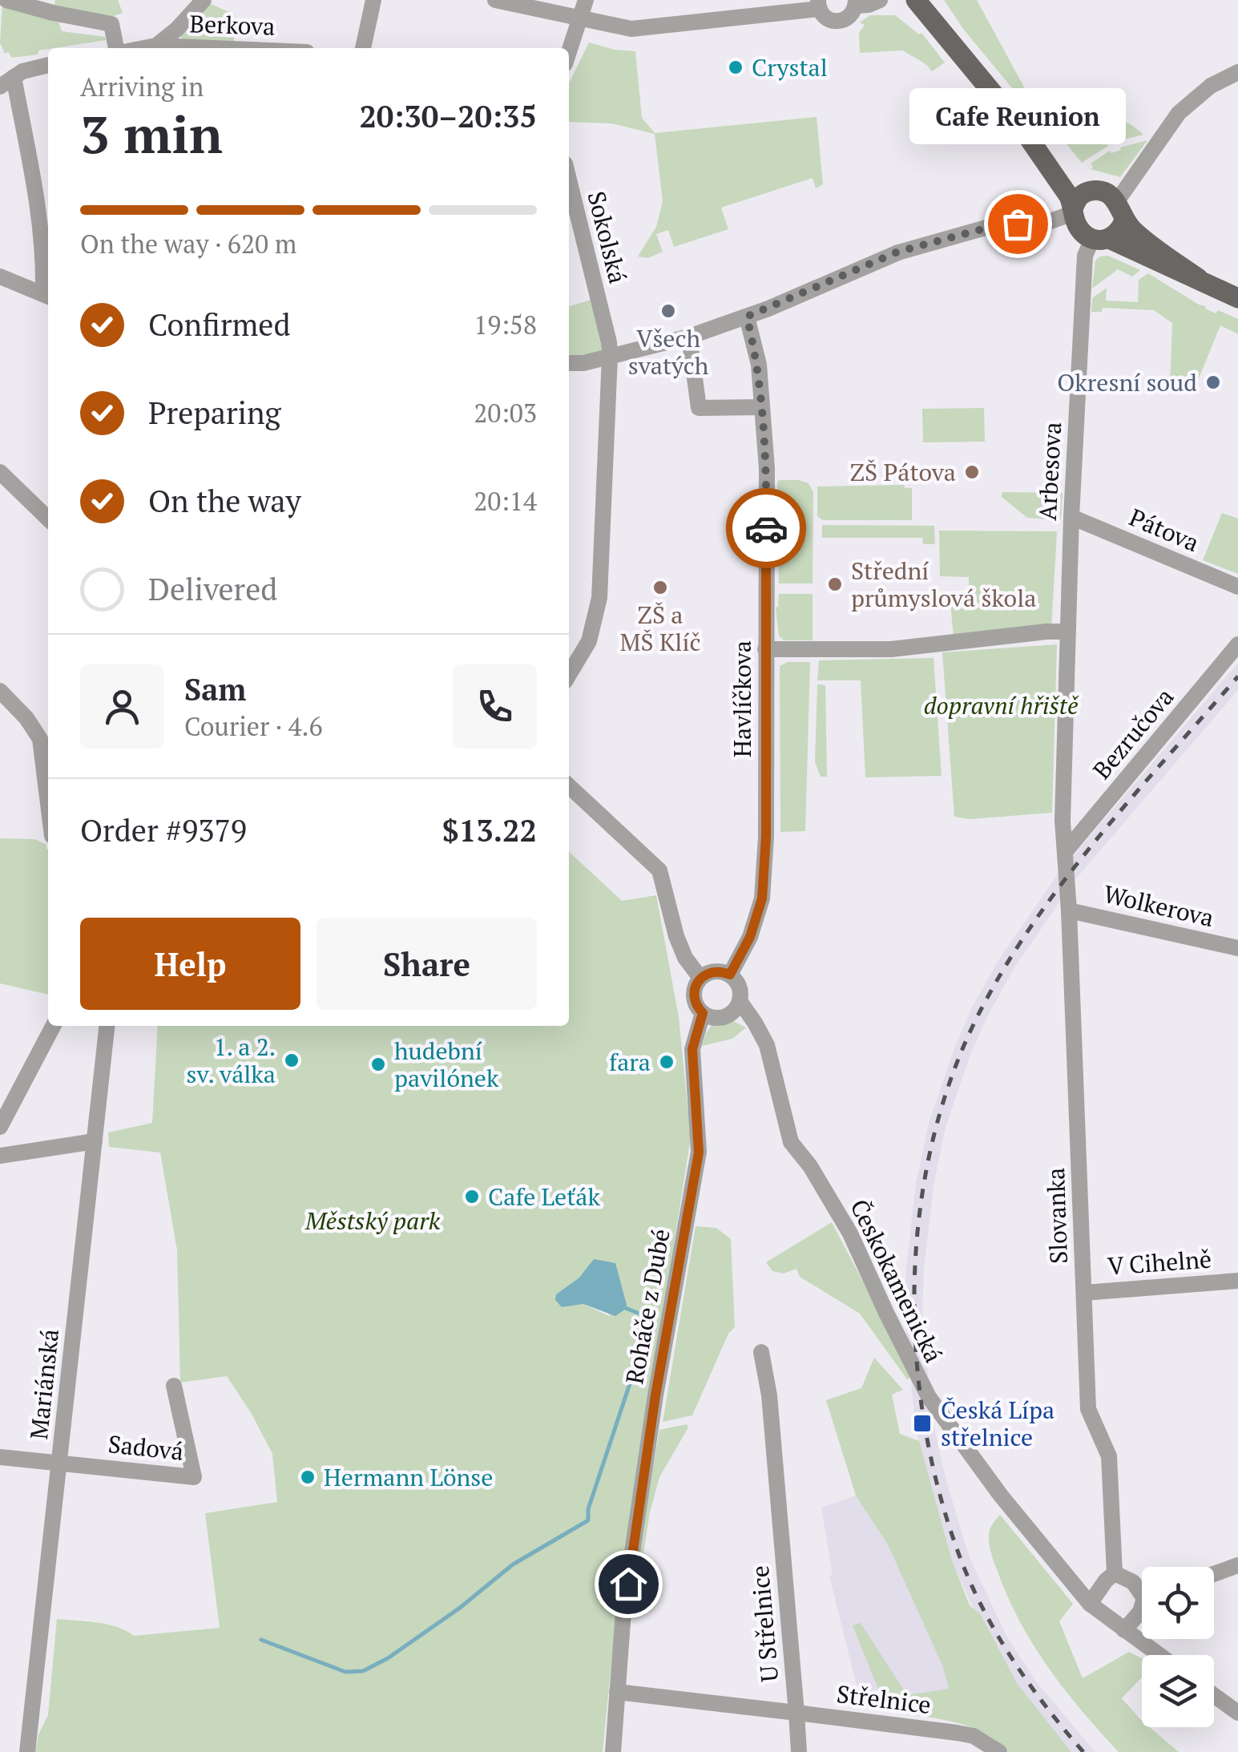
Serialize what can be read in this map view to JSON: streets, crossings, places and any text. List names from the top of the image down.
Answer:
{
  "streets": {
    "street": [
      "Sokolská",
      "Arbesova",
      "Pátova",
      "Havlíčkova",
      "Bezručova",
      "Wolkerova",
      "Slovanka",
      "V Cihelně",
      "Českokamenická",
      "Roháče z Dubé",
      "Mariánská",
      "Sadová",
      "U Střelnice",
      "Střelnice"
    ]
  },
  "crossings": [
    ["Arbesova", "Pátova"],
    ["Arbesova", "Bezručova"],
    ["Arbesova", "Slovanka"],
    ["Havlíčkova", "Českokamenická"],
    ["Havlíčkova", "Roháče z Dubé"],
    ["Bezručova", "Slovanka"],
    ["Wolkerova", "Slovanka"],
    ["Slovanka", "V Cihelně"],
    ["Českokamenická", "Roháče z Dubé"],
    ["Roháče z Dubé", "U Střelnice"],
    ["Mariánská", "Sadová"],
    ["U Střelnice", "Střelnice"]
  ],
  "parks": ["dopravní hřiště", "Městský park"],
  "places": {
    "other": [
      "Crystal",
      "Cafe Reunion",
      "Všech svatých",
      "Okresní soud",
      "ZŠ Pátova",
      "Střední průmyslová škola",
      "ZŠ a MŠ Klíč",
      "1. a 2. sv. válka",
      "fara",
      "hudební pavilónek",
      "Cafe Leťák",
      "Hermann Lönse"
    ],
    "transit": ["Česká Lípa střelnice"]
  },
  "page": {
    "heading": ["3 min", "Arriving in", "20:30–20:35"],
    "panel": [
      "Sam",
      "Courier · 4.6",
      "Order #9379",
      "$13.22"
    ],
    "bubble": "Cafe Reunion",
    "bar": "On the way · 620 m",
    "list": [
      ["Confirmed", "19:58"],
      ["Preparing", "20:03"],
      ["On the way", "20:14"],
      "Delivered"
    ],
    "buttons": ["Help", "Share"]
  }
}
